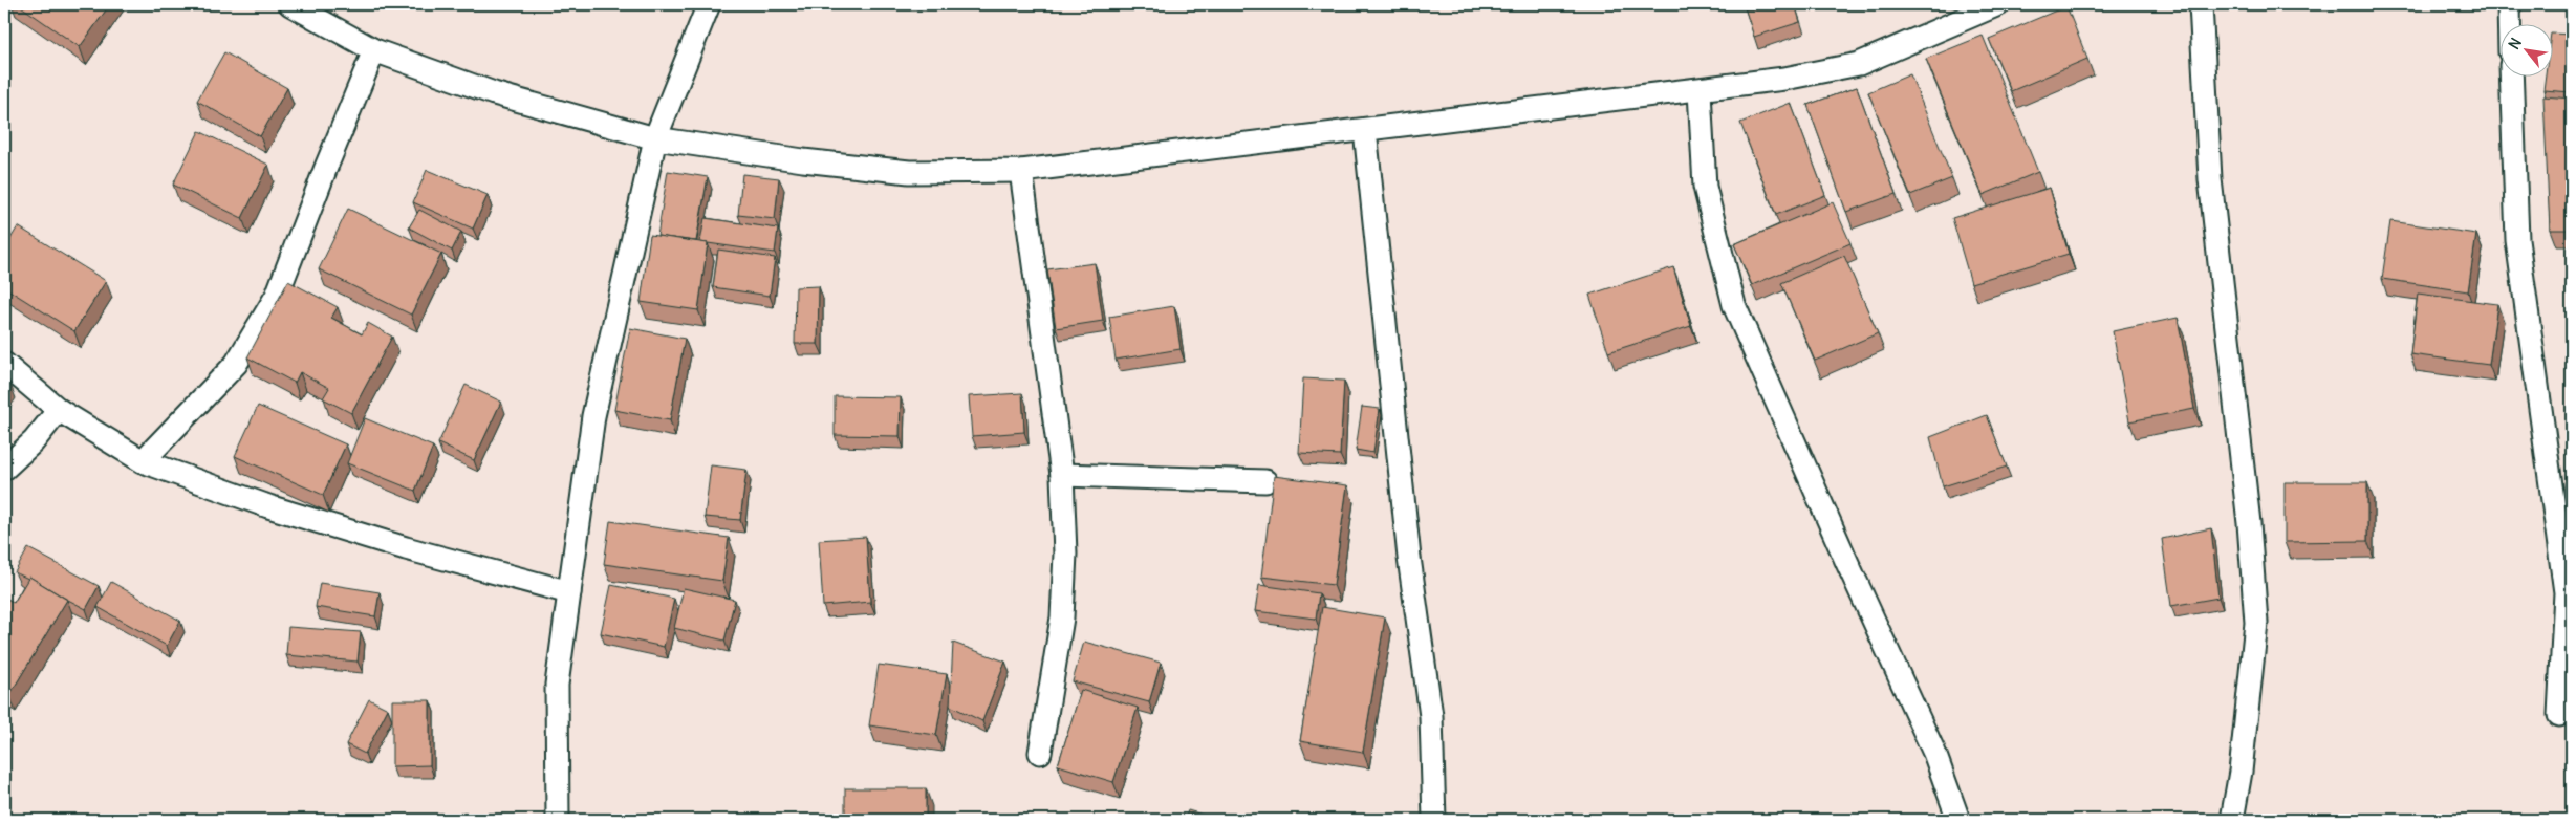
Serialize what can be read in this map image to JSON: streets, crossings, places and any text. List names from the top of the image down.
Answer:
{
  "north": "top left"
}
